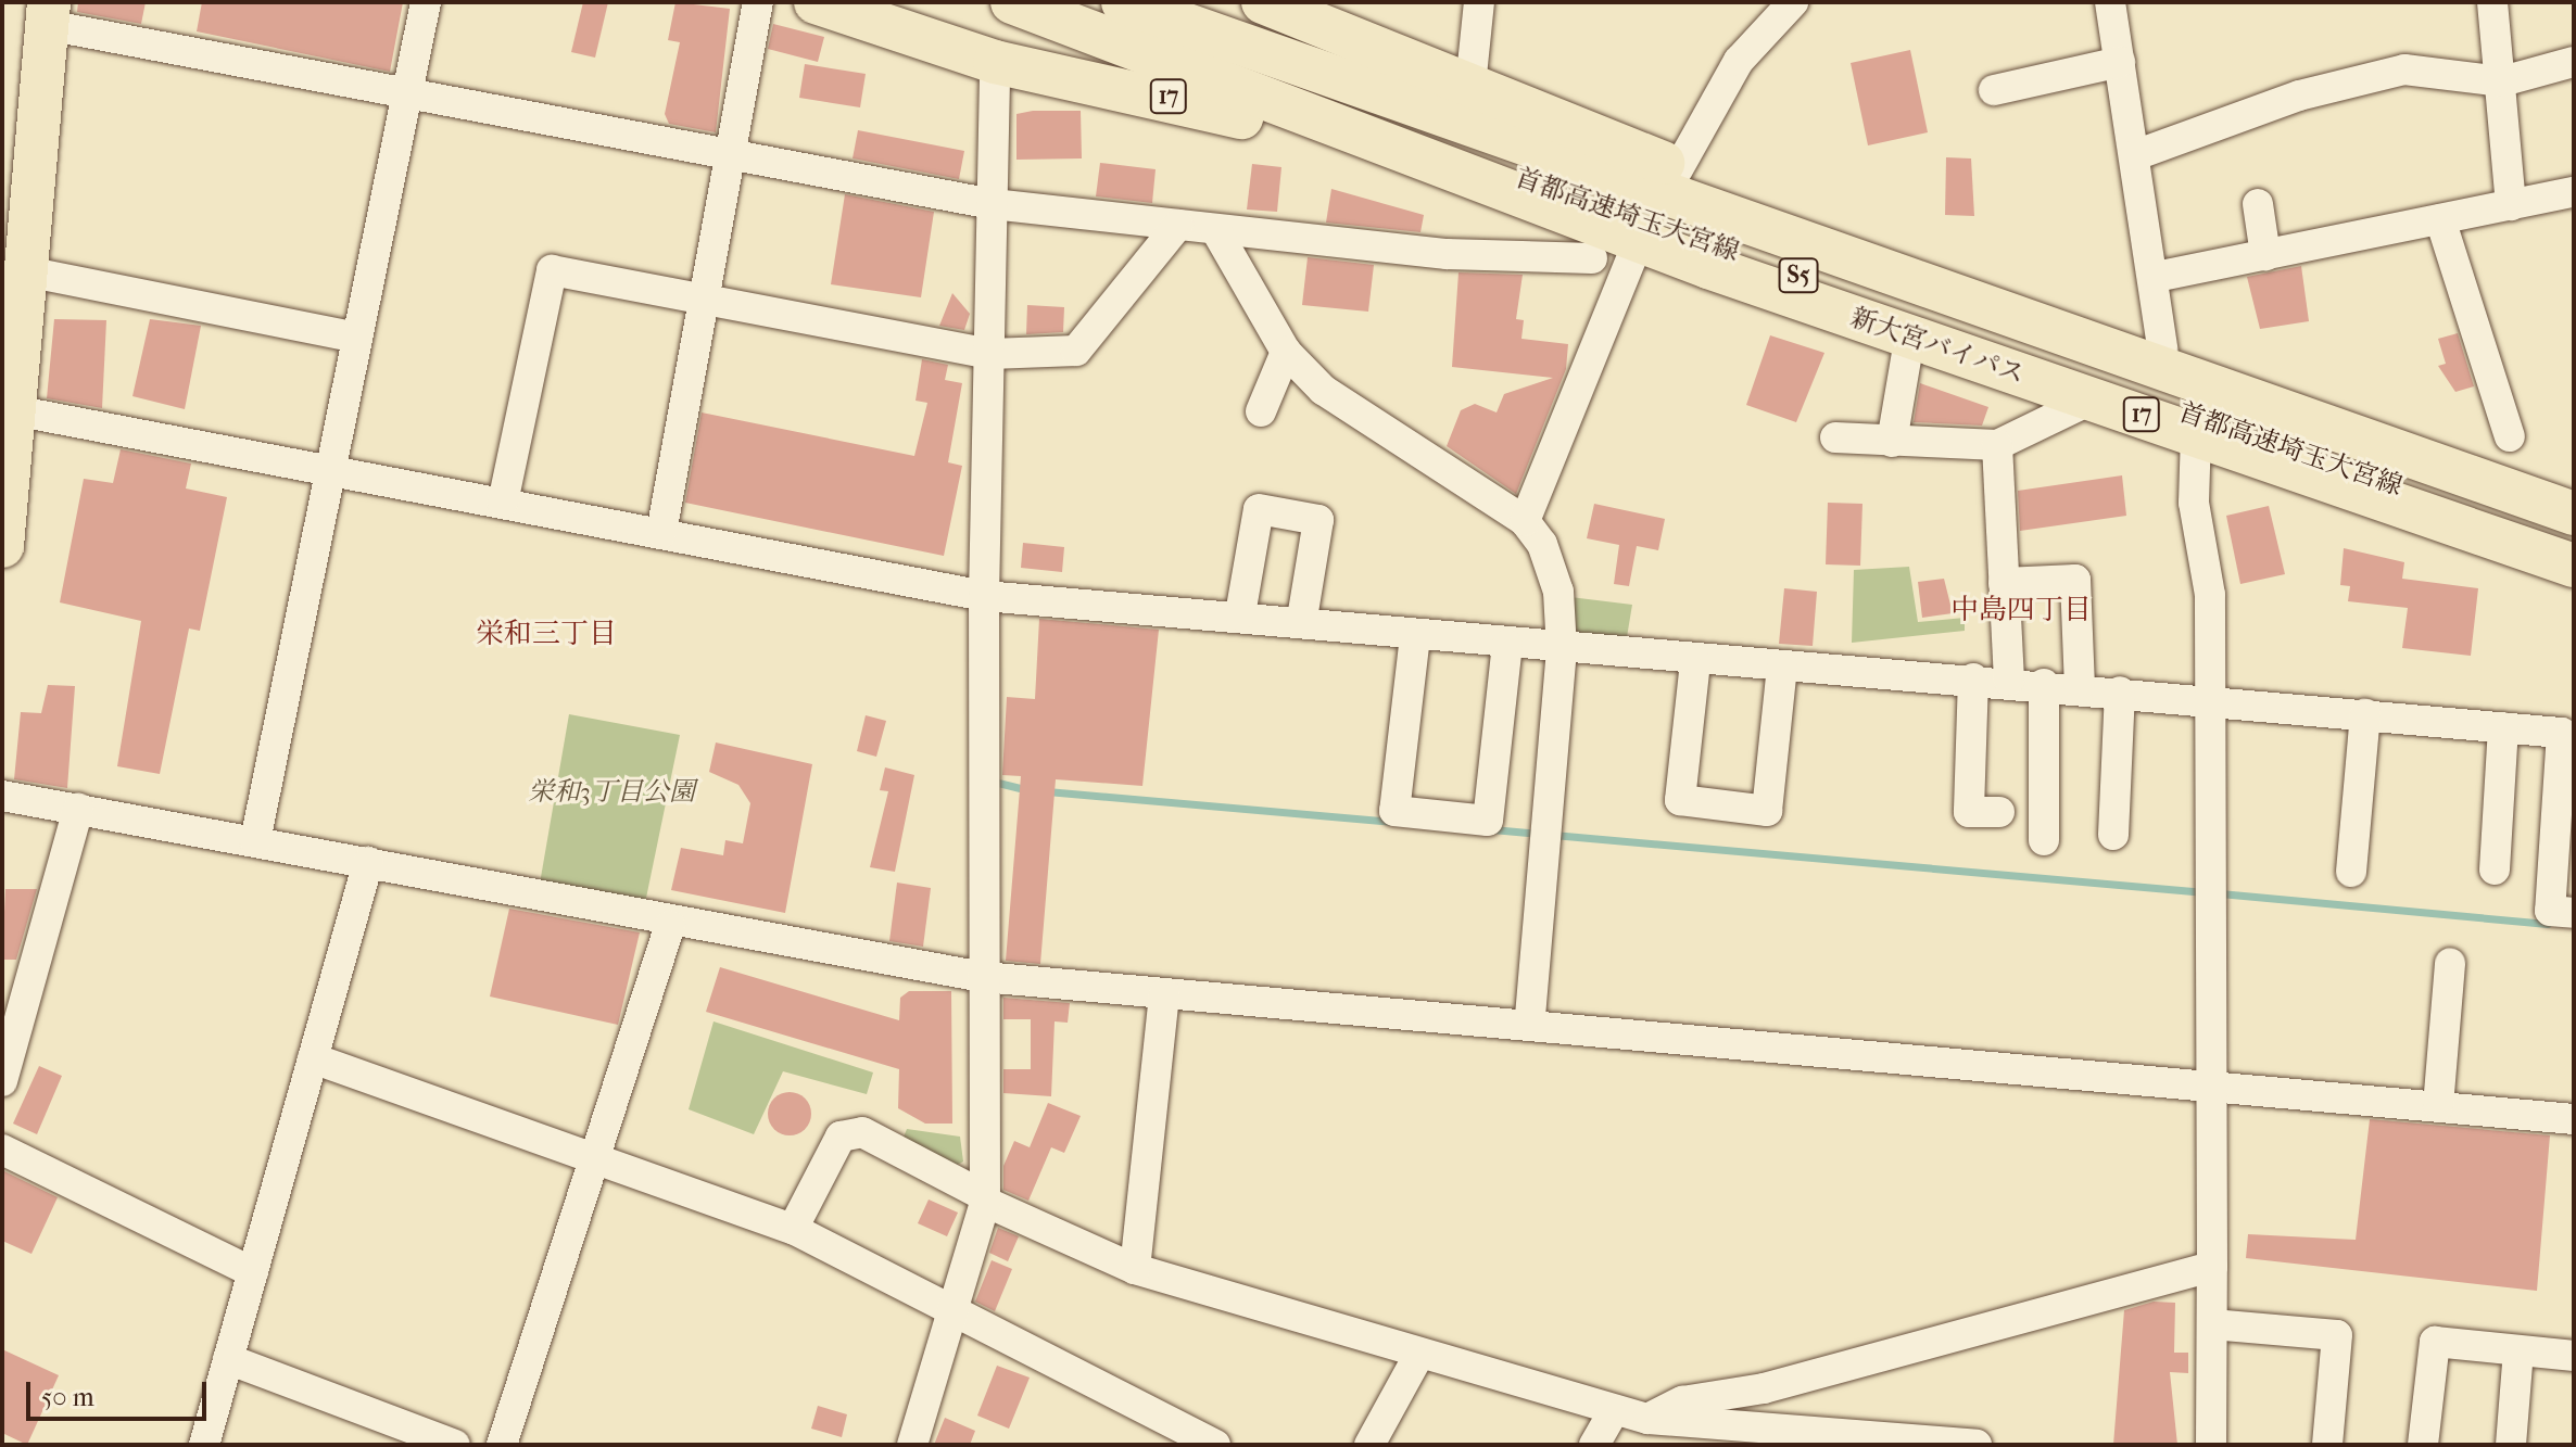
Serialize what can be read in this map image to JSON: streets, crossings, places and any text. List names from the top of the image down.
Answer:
{
  "streets": {
    "highway": [
      "17",
      "首都高速埼玉大宮線",
      "S5",
      "新大宮バイパス"
    ]
  },
  "crossings": [
    ["17", "新大宮バイパス"]
  ],
  "districts": ["中島四丁目", "栄和三丁目"],
  "parks": ["栄和3丁目公園"],
  "scale_bar": "50 m"
}
